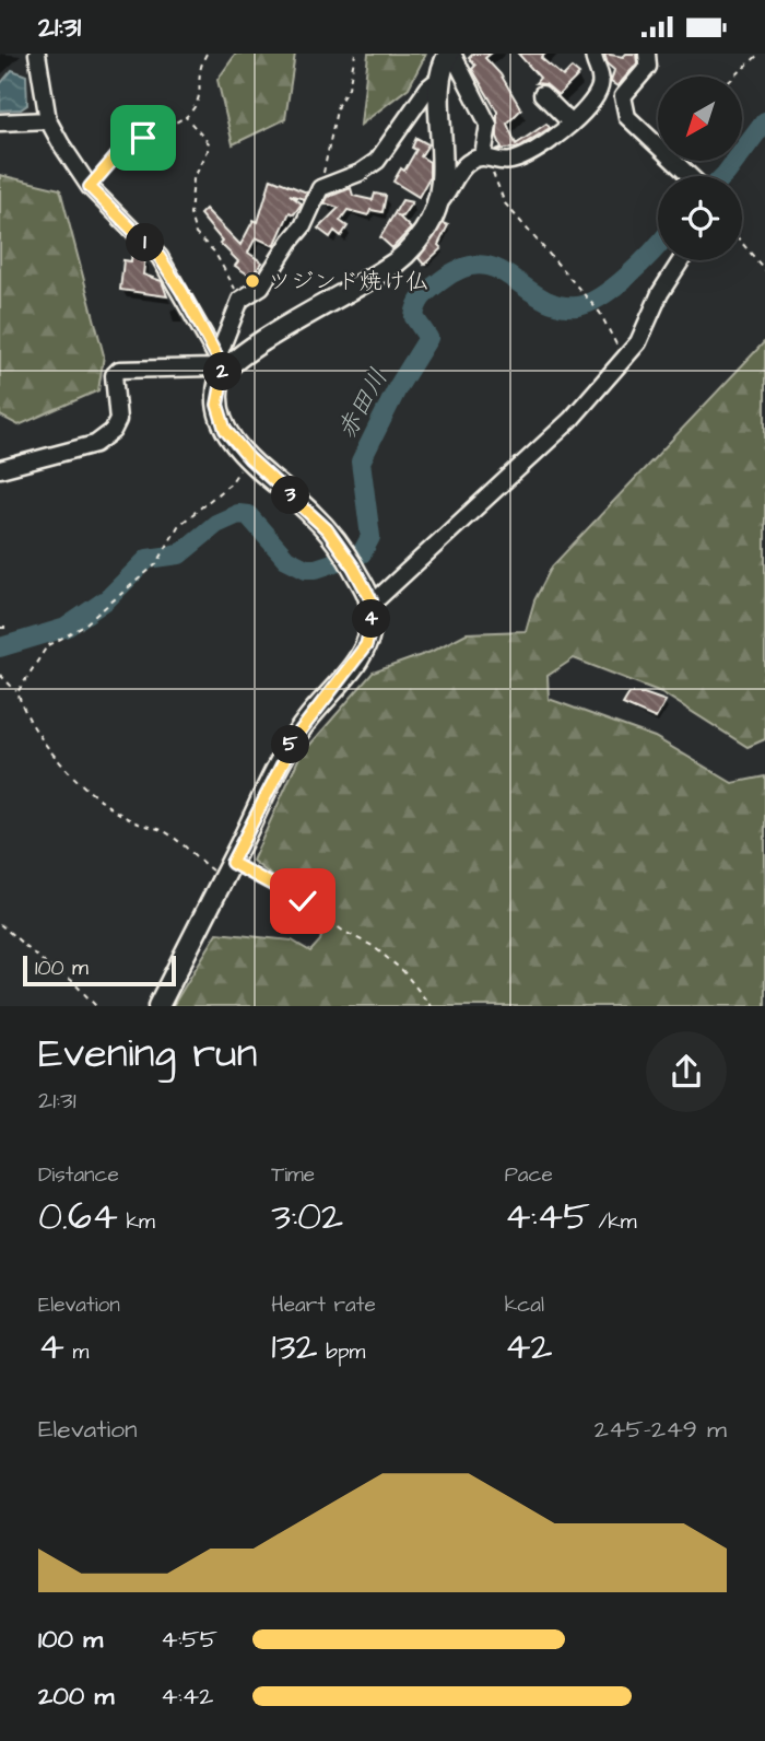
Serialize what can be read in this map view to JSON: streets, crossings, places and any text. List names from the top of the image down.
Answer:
{
  "water": ["赤田川"],
  "places": ["ツジンド焼け仏"],
  "scale_bar": "100 m",
  "north": "bottom left",
  "page": {
    "status": "21:31",
    "pins": [
      "1",
      "2",
      "3",
      "4",
      "5"
    ],
    "scale": "100 m",
    "heading": ["Evening run", "21:31"],
    "stats": [
      ["Distance", "0.64 km"],
      ["Time", "3:02"],
      ["Pace", "4:45 /km"],
      ["Elevation", "4 m"],
      ["Heart rate", "132 bpm"],
      ["kcal", "42"]
    ],
    "chart": ["Elevation", "245–249 m"],
    "list": [
      {
        "name": "100 m",
        "note": "4:55"
      },
      {
        "name": "200 m",
        "note": "4:42"
      }
    ]
  }
}
